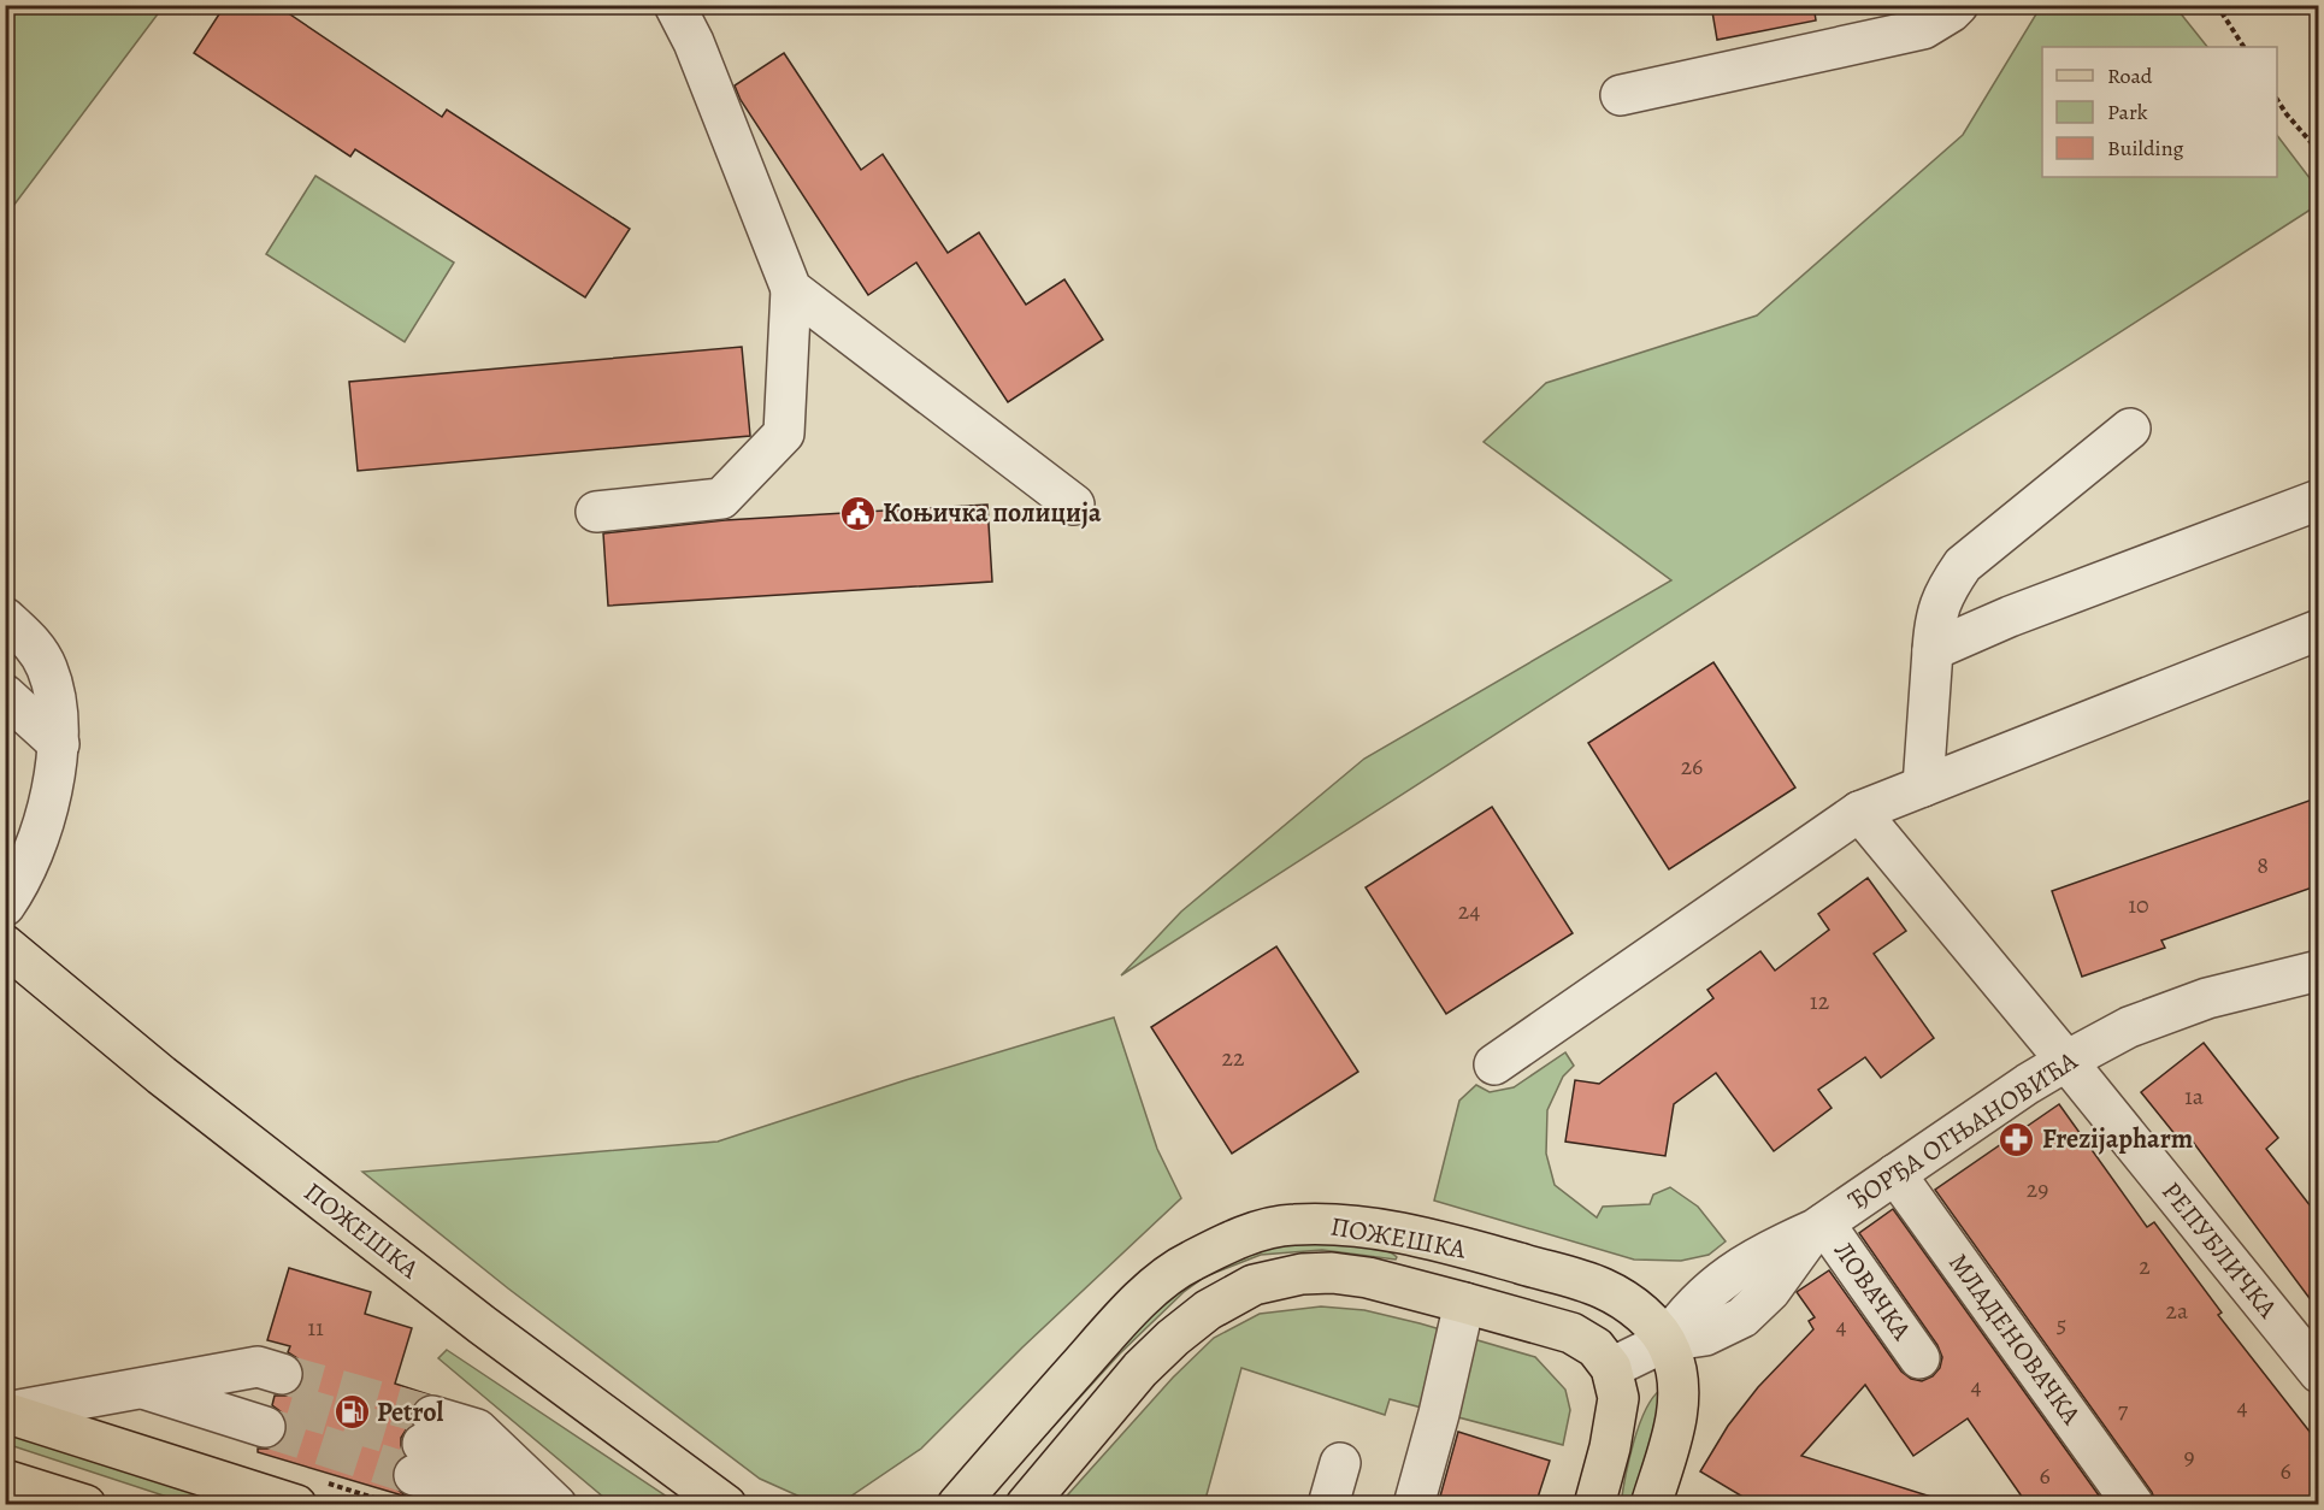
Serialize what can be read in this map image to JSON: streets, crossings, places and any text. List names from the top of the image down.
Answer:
{
  "streets": {
    "main road": ["ПОЖЕШКА"],
    "street": [
      "ЂОРЂА ОГЊАНОВИЋА",
      "РЕПУБЛИЧКА",
      "ЛОВАЧКА",
      "МЛАДЕНОВАЧКА"
    ]
  },
  "crossings": [
    ["ЂОРЂА ОГЊАНОВИЋА", "ПОЖЕШКА"],
    ["ЂОРЂА ОГЊАНОВИЋА", "РЕПУБЛИЧКА"],
    ["ЂОРЂА ОГЊАНОВИЋА", "ЛОВАЧКА"],
    ["ЂОРЂА ОГЊАНОВИЋА", "МЛАДЕНОВАЧКА"]
  ],
  "places": {
    "public building": ["Коњичка полиција"],
    "pharmacy": ["Frezijapharm"],
    "fuel station": ["Petrol"]
  },
  "house_numbers": [
    "26",
    "8",
    "10",
    "24",
    "12",
    "22",
    "1a",
    "29",
    "2",
    "2a",
    "5",
    "4",
    "11",
    "4",
    "4",
    "7",
    "9",
    "6",
    "6"
  ],
  "legend": ["Road", "Park", "Building"]
}
